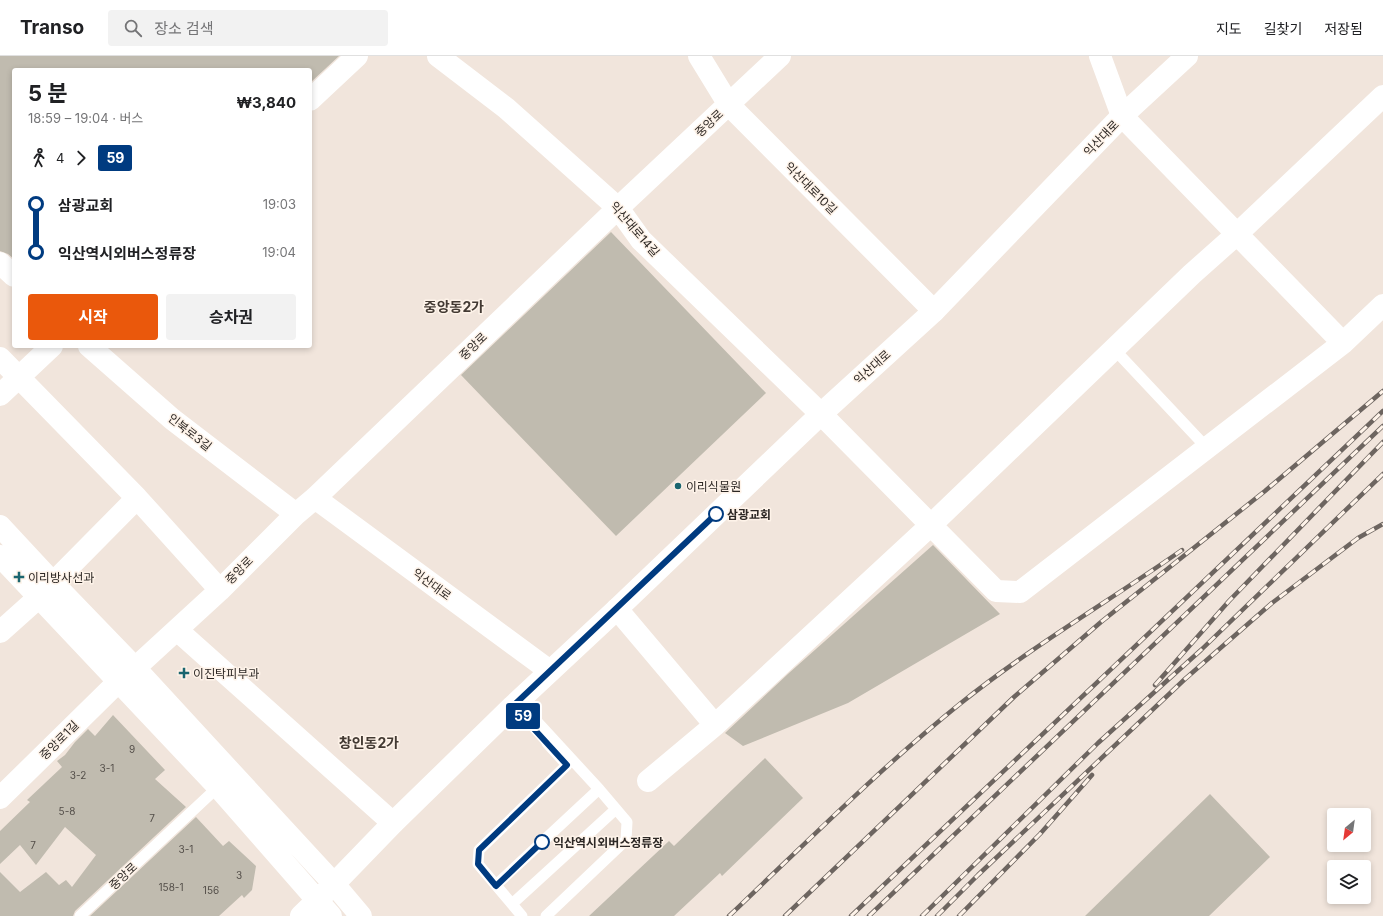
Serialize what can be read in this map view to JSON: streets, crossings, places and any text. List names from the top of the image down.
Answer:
{
  "streets": {
    "street": [
      "중앙로",
      "익산대로",
      "익산대로10길",
      "익산대로14길",
      "인북로3길",
      "중앙로1길"
    ]
  },
  "crossings": [
    ["중앙로", "익산대로"],
    ["중앙로", "익산대로10길"],
    ["중앙로", "익산대로14길"],
    ["중앙로", "인북로3길"],
    ["중앙로", "중앙로1길"],
    ["익산대로", "익산대로10길"],
    ["익산대로", "익산대로14길"]
  ],
  "districts": ["중앙동2가", "창인동2가"],
  "places": {
    "other": ["이리식물원", "삼광교회", "익산역시외버스정류장"],
    "health": ["이리방사선과", "이진탁피부과"]
  },
  "lines": ["bus line 59"],
  "house_numbers": [
    "9",
    "3-1",
    "3-2",
    "5-8",
    "7",
    "7",
    "3-1",
    "3",
    "158-1",
    "156"
  ],
  "north": "bottom left",
  "page": {
    "header": "Transo",
    "search": "장소 검색",
    "nav": ["지도", "길찾기", "저장됨"],
    "on_map": "59",
    "heading": ["5 분", "18:59 – 19:04 · 버스", "₩3,840"],
    "legs": ["4", "59"],
    "list": [
      {
        "name": "삼광교회",
        "value": "19:03"
      },
      {
        "name": "익산역시외버스정류장",
        "value": "19:04"
      }
    ],
    "buttons": ["시작", "승차권"]
  }
}
